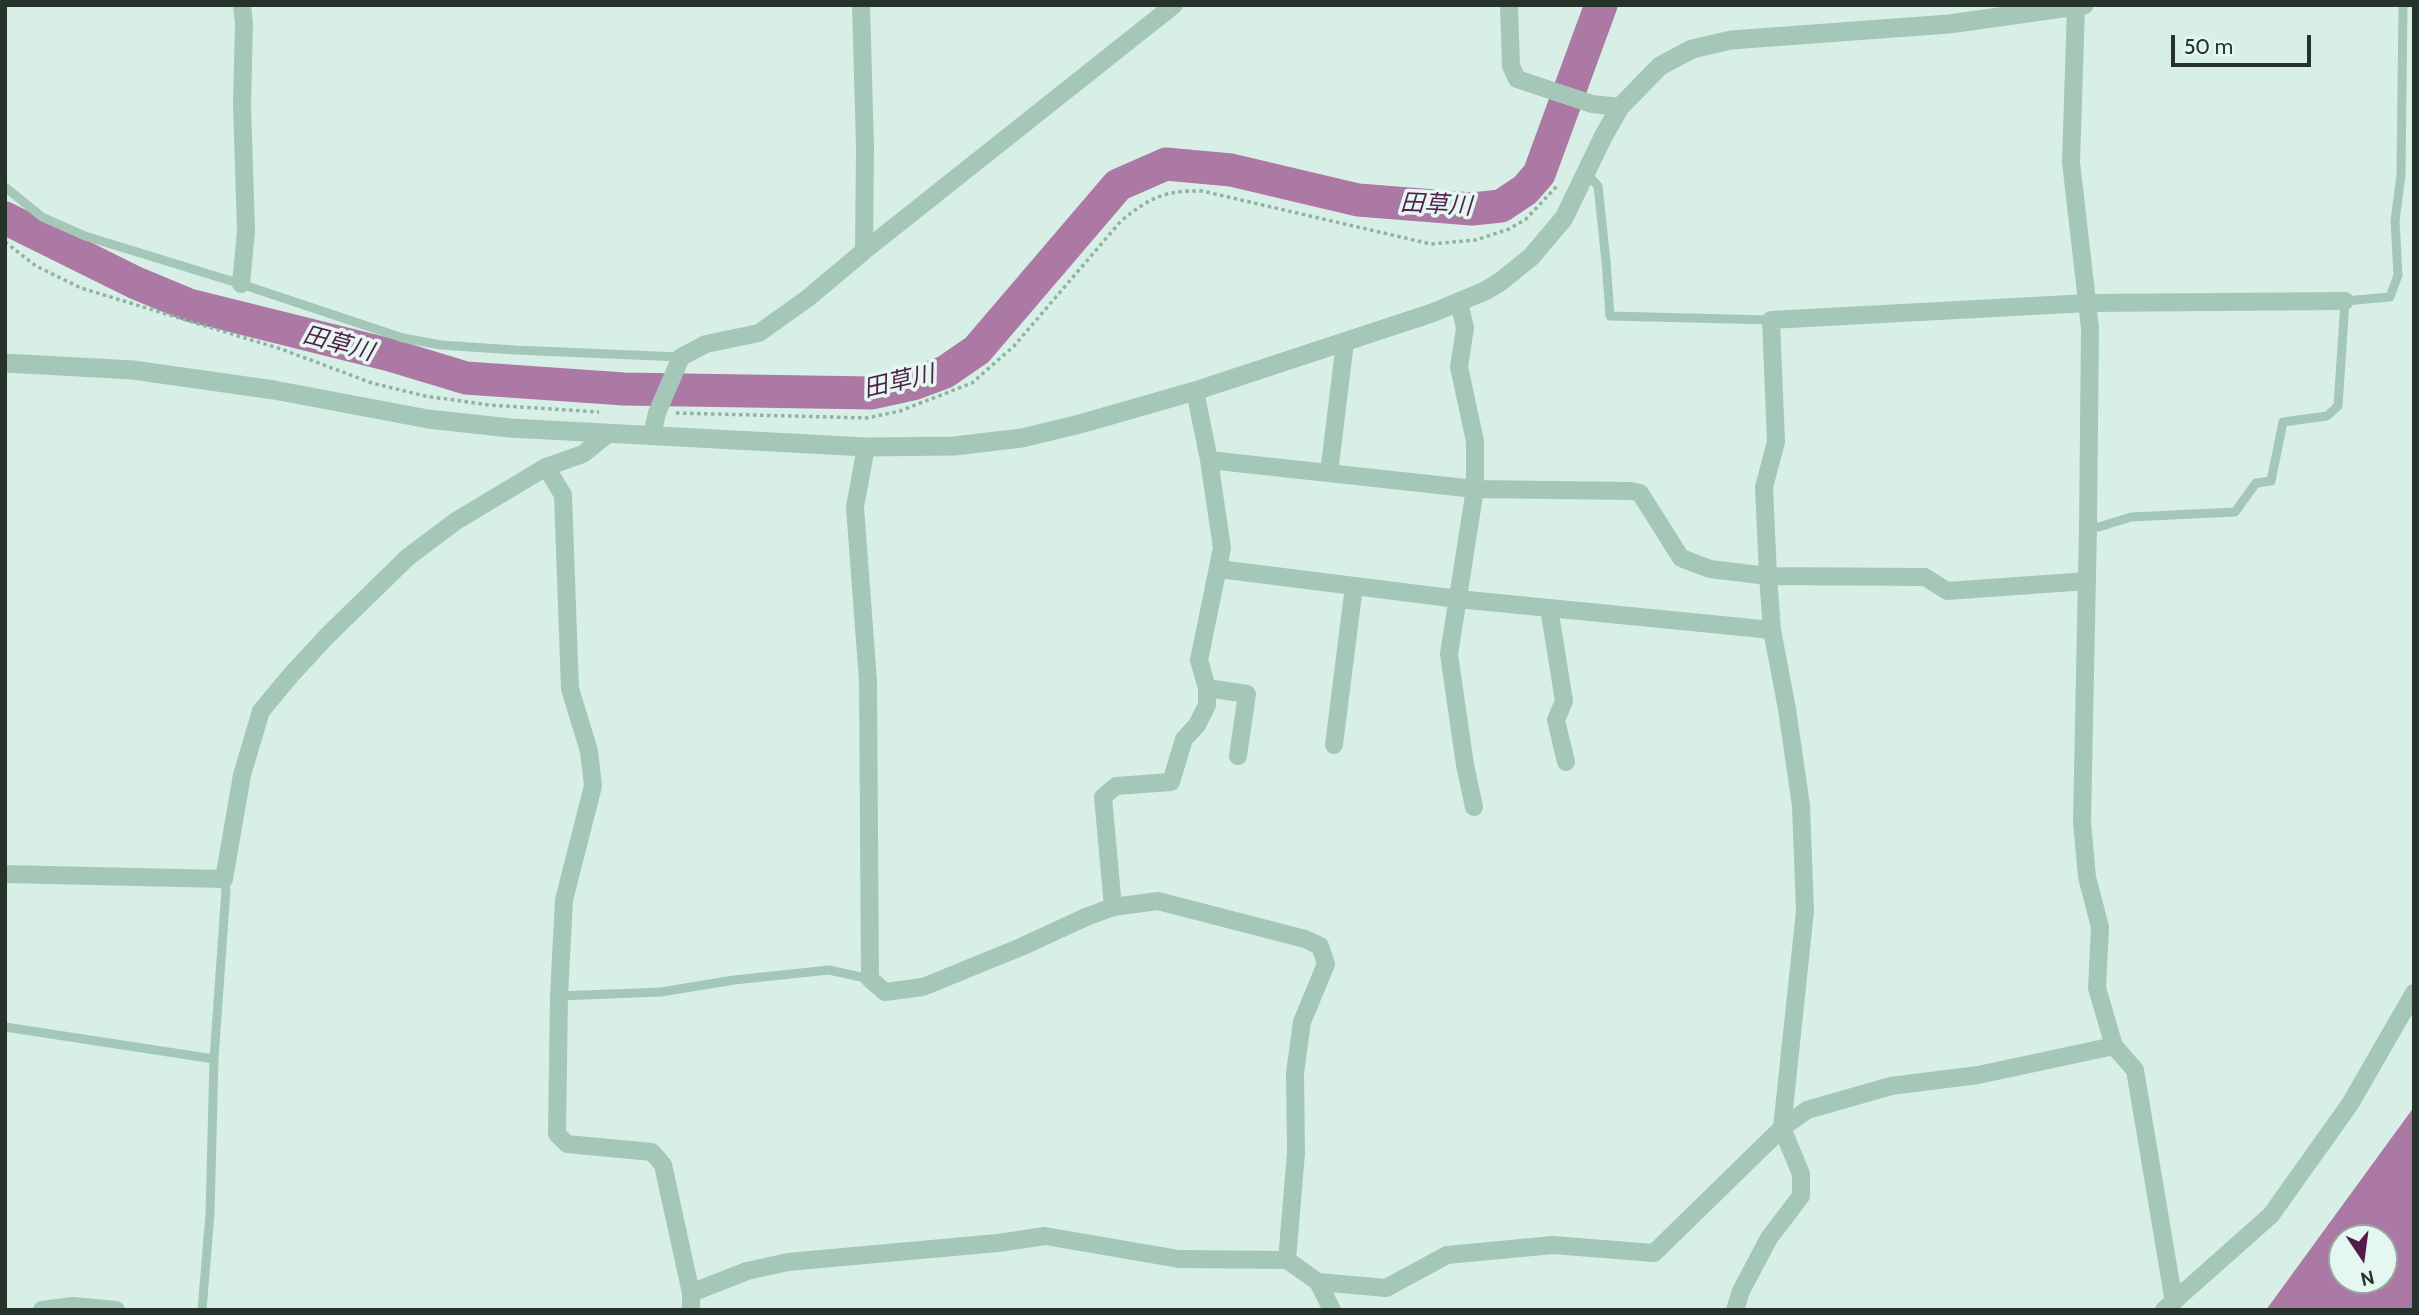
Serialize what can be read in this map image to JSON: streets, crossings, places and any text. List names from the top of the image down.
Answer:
{
  "water": ["田草川"],
  "scale_bar": "50 m",
  "north": "bottom"
}
